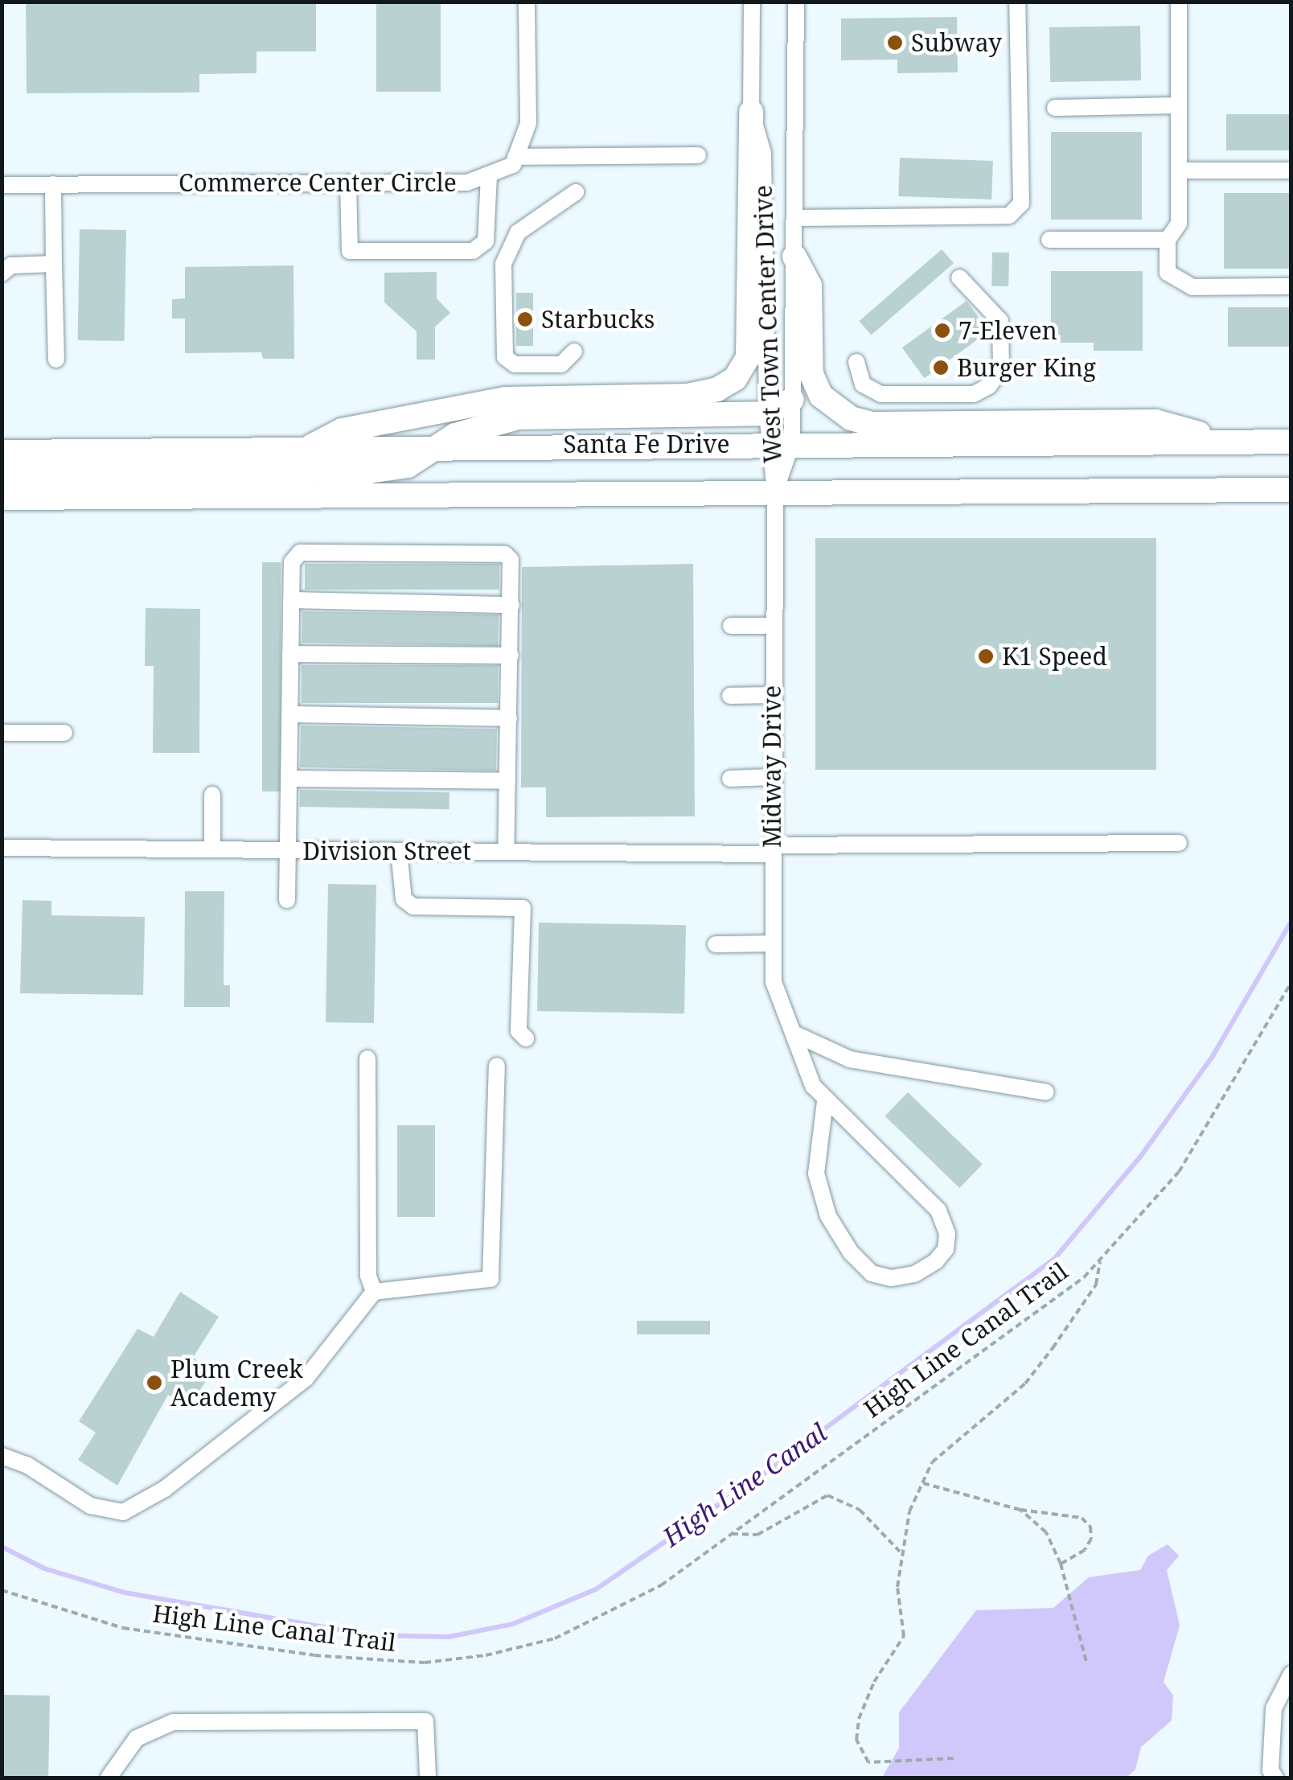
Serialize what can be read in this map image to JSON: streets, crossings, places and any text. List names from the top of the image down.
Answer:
{
  "streets": {
    "highway": ["Santa Fe Drive"],
    "street": [
      "Commerce Center Circle",
      "West Town Center Drive",
      "Midway Drive",
      "Division Street"
    ],
    "path": ["High Line Canal Trail"]
  },
  "crossings": [
    ["West Town Center Drive", "Santa Fe Drive"],
    ["West Town Center Drive", "Midway Drive"],
    ["Santa Fe Drive", "Midway Drive"],
    ["Midway Drive", "Division Street"]
  ],
  "water": ["High Line Canal"],
  "places": [
    "Subway",
    "Starbucks",
    "7-Eleven",
    "Burger King",
    "K1 Speed",
    "Plum Creek Academy"
  ]
}
